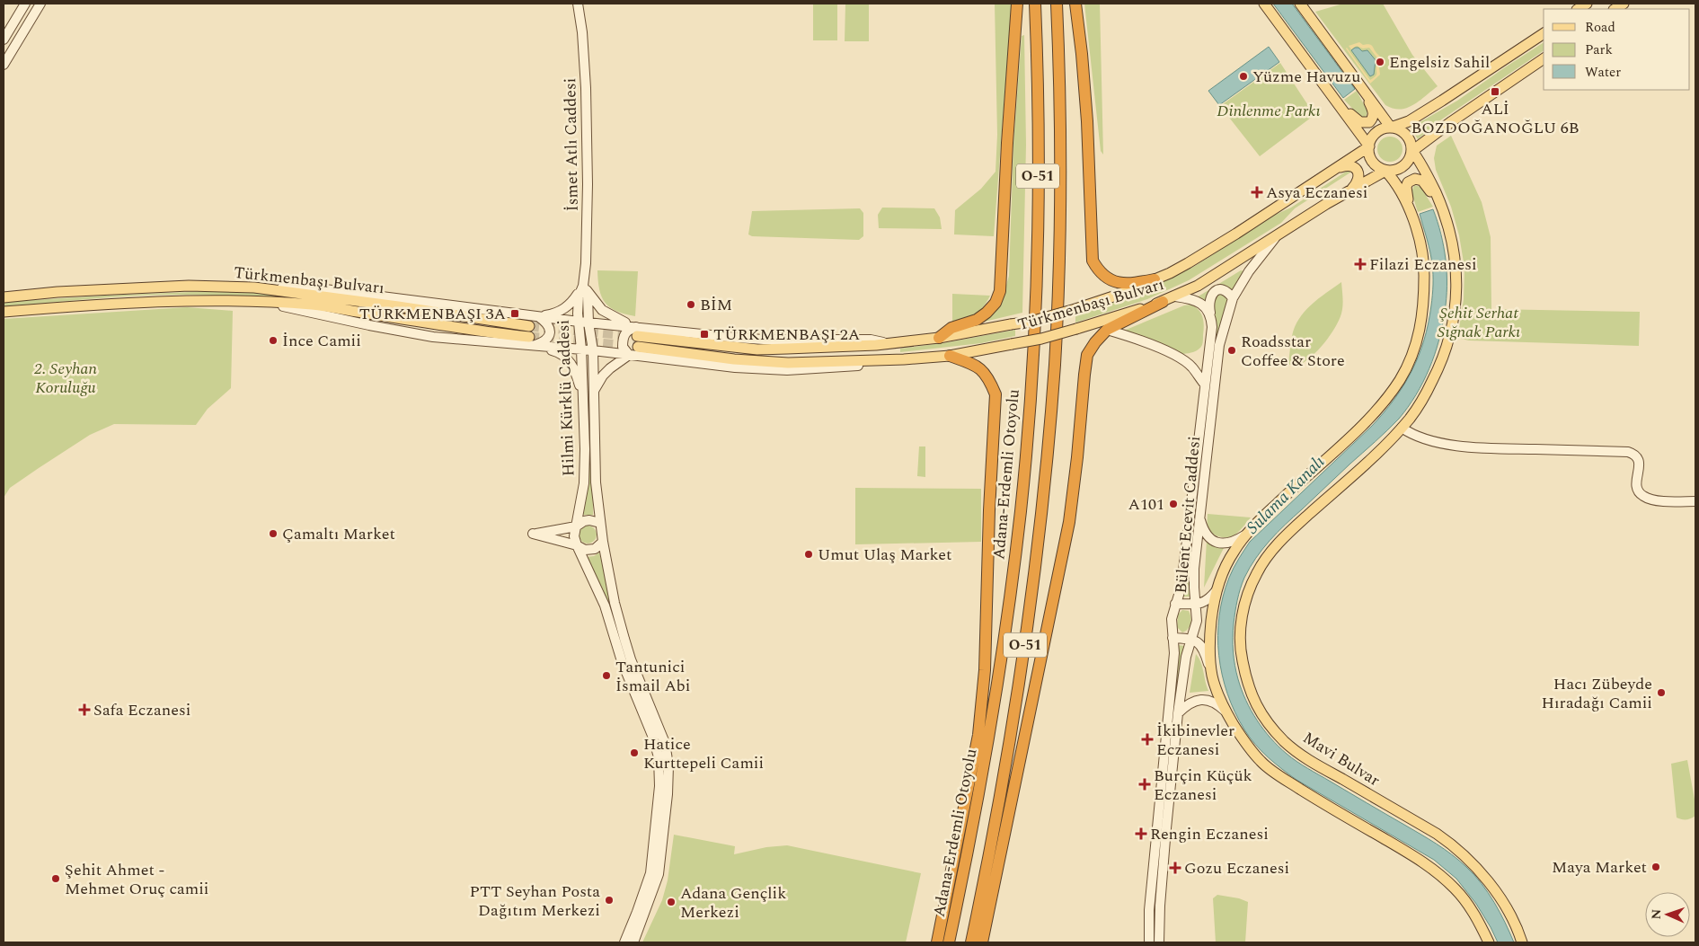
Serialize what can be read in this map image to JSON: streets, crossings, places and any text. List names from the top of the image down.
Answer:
{
  "streets": {
    "highway": ["O-51", "Adana-Erdemli Otoyolu"],
    "main road": [
      "İsmet Atlı Caddesi",
      "Türkmenbaşı Bulvarı",
      "Hilmi Kürklü Caddesi",
      "Bülent Ecevit Caddesi",
      "Mavi Bulvar"
    ]
  },
  "crossings": [
    ["İsmet Atlı Caddesi", "Hilmi Kürklü Caddesi"],
    ["Türkmenbaşı Bulvarı", "Bülent Ecevit Caddesi"],
    ["Türkmenbaşı Bulvarı", "Mavi Bulvar"]
  ],
  "water": ["Sulama Kanalı"],
  "parks": ["Dinlenme Parkı", "Şehit Serhat Sığnak Parkı", "2. Seyhan Koruluğu"],
  "places": {
    "other": [
      "Engelsiz Sahil",
      "Yüzme Havuzu",
      "BİM",
      "İnce Camii",
      "Roadsstar Coffee & Store",
      "A101",
      "Çamaltı Market",
      "Umut Ulaş Market",
      "Tantunici İsmail Abi",
      "Hacı Zübeyde Hıradağı Camii",
      "Hatice Kurttepeli Camii",
      "Maya Market",
      "Şehit Ahmet - Mehmet Oruç camii",
      "PTT Seyhan Posta Dağıtım Merkezi",
      "Adana Gençlik Merkezi"
    ],
    "transit": ["ALİ BOZDOĞANOĞLU 6B", "TÜRKMENBAŞI 3A", "TÜRKMENBAŞI 2A"],
    "health": [
      "Asya Eczanesi",
      "Filazi Eczanesi",
      "Safa Eczanesi",
      "İkibinevler Eczanesi",
      "Burçin Küçük Eczanesi",
      "Rengin Eczanesi",
      "Gozu Eczanesi"
    ]
  },
  "legend": ["Road", "Park", "Water"],
  "north": "left"
}
